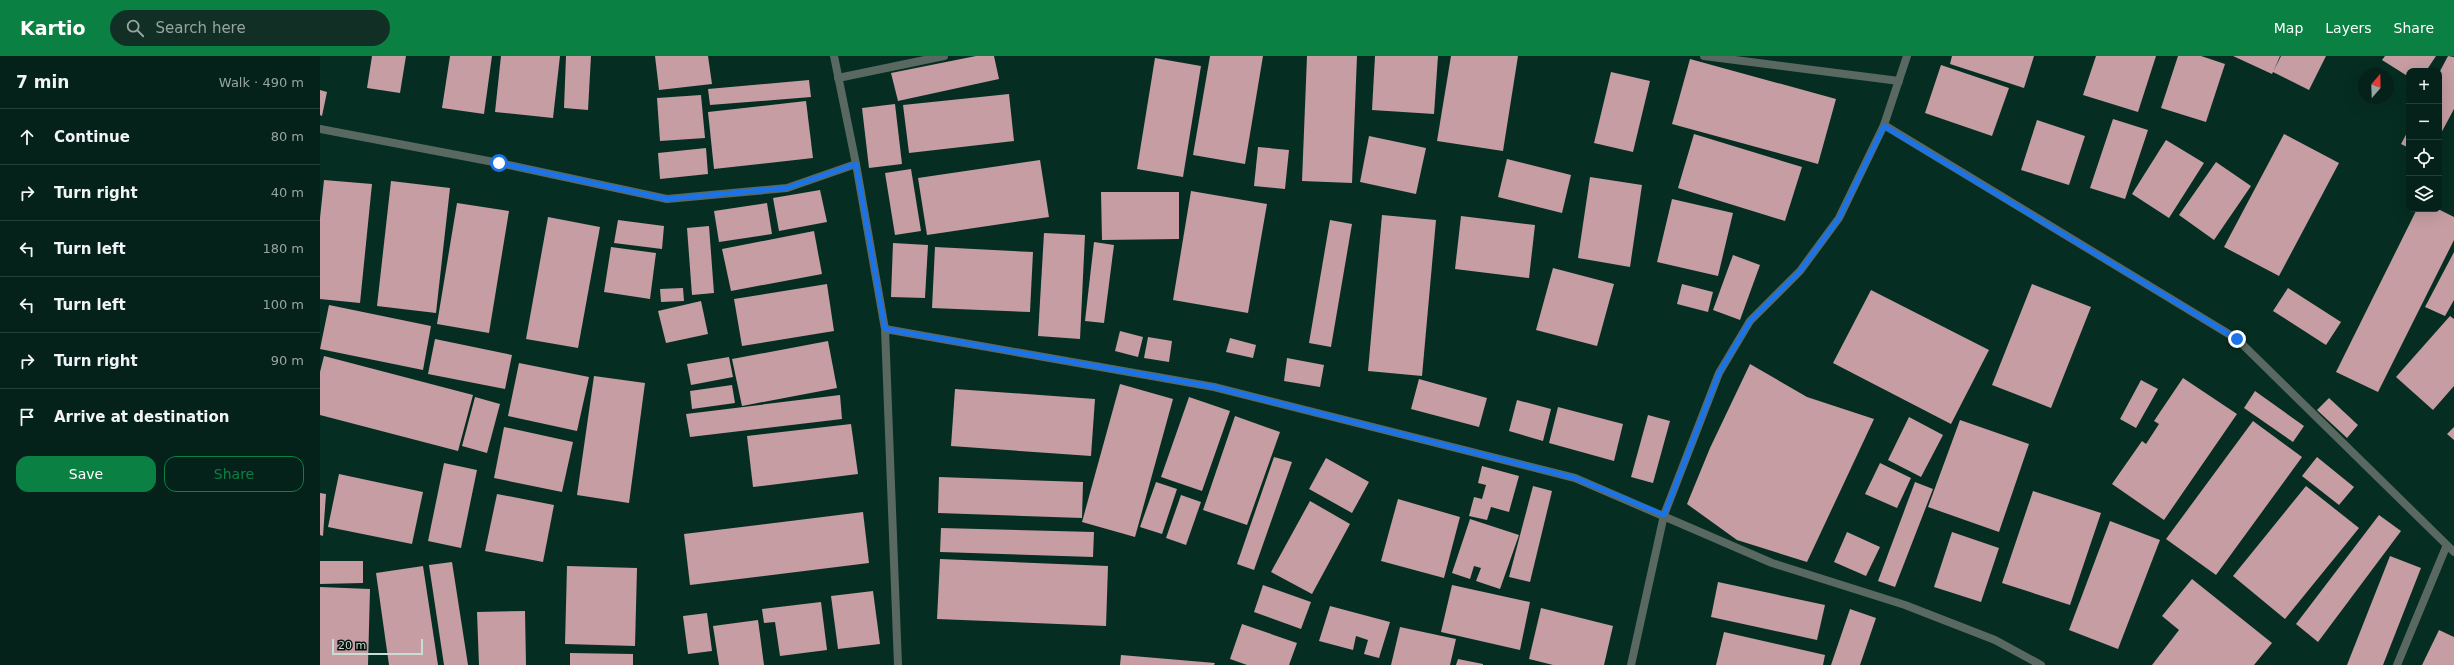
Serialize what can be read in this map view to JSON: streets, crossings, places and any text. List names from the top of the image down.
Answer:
{
  "scale_bar": "20 m",
  "north": "top",
  "page": {
    "header": "Kartio",
    "search": "Search here",
    "nav": ["Map", "Layers", "Share"],
    "heading": ["7 min", "Walk · 490 m"],
    "map_buttons": ["+", "−"],
    "list": [
      ["Continue", "80 m"],
      ["Turn right", "40 m"],
      ["Turn left", "180 m"],
      ["Turn left", "100 m"],
      ["Turn right", "90 m"],
      "Arrive at destination"
    ],
    "buttons": ["Save", "Share"],
    "scale": "20 m"
  }
}
